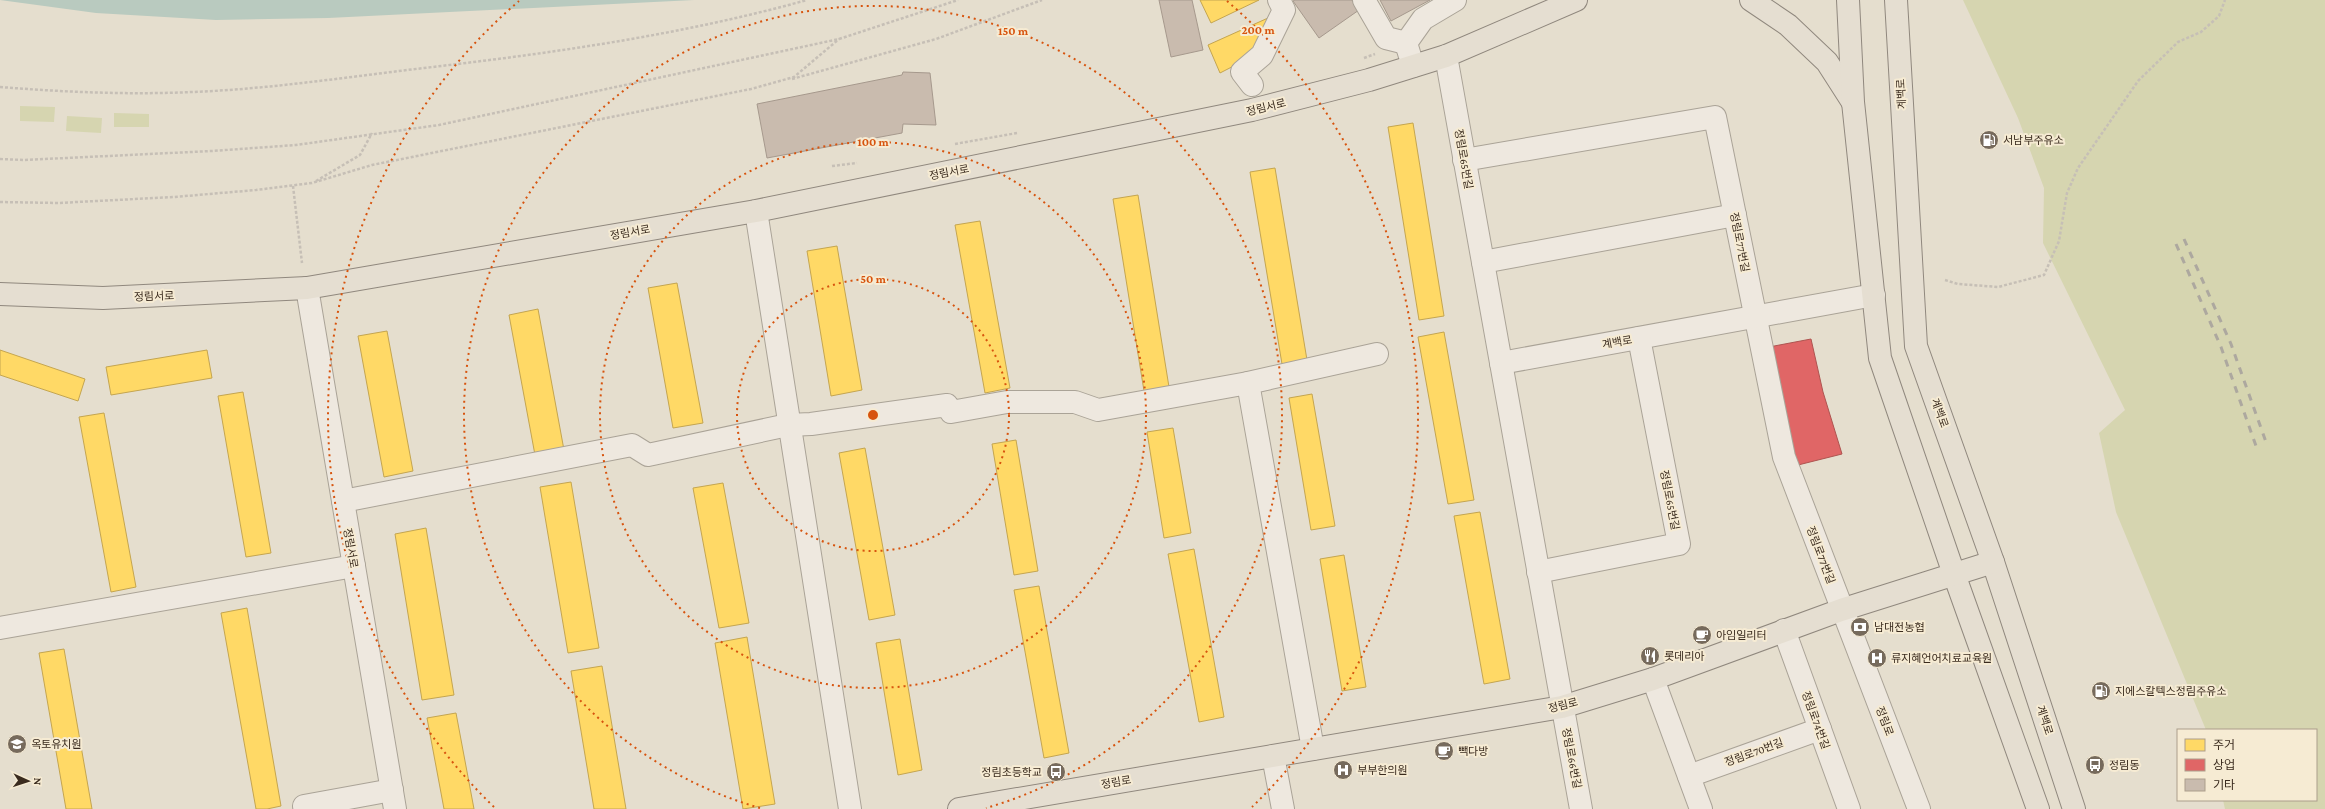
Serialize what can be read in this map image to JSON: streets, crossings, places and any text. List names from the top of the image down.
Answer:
{
  "streets": {
    "main road": ["계백로", "정림서로", "정림로"],
    "street": [
      "정림로65번길",
      "정림로77번길",
      "정림로74번길",
      "정림로70번길",
      "정림로66번길"
    ]
  },
  "crossings": [
    ["계백로", "정림로65번길"],
    ["계백로", "정림로77번길"],
    ["계백로", "정림로"],
    ["정림서로", "정림로65번길"],
    ["정림로65번길", "정림로77번길"],
    ["정림로65번길", "정림로"],
    ["정림로65번길", "정림로66번길"],
    ["정림로77번길", "정림로"],
    ["정림로", "정림로74번길"],
    ["정림로", "정림로66번길"],
    ["정림로74번길", "정림로70번길"]
  ],
  "places": {
    "fuel station": ["서남부주유소", "지에스칼텍스정림주유소"],
    "bank": ["남대전농협"],
    "cafe": ["아임일리터", "빽다방"],
    "restaurant": ["롯데리아"],
    "hospital": ["류지혜언어치료교육원", "부부한의원"],
    "school or university": ["옥토유치원"],
    "bus stop": ["정림동", "정림초등학교"]
  },
  "legend": ["주거", "상업", "기타"],
  "north": "right",
  "rings": [
    "200 m",
    "150 m",
    "100 m",
    "50 m"
  ]
}
